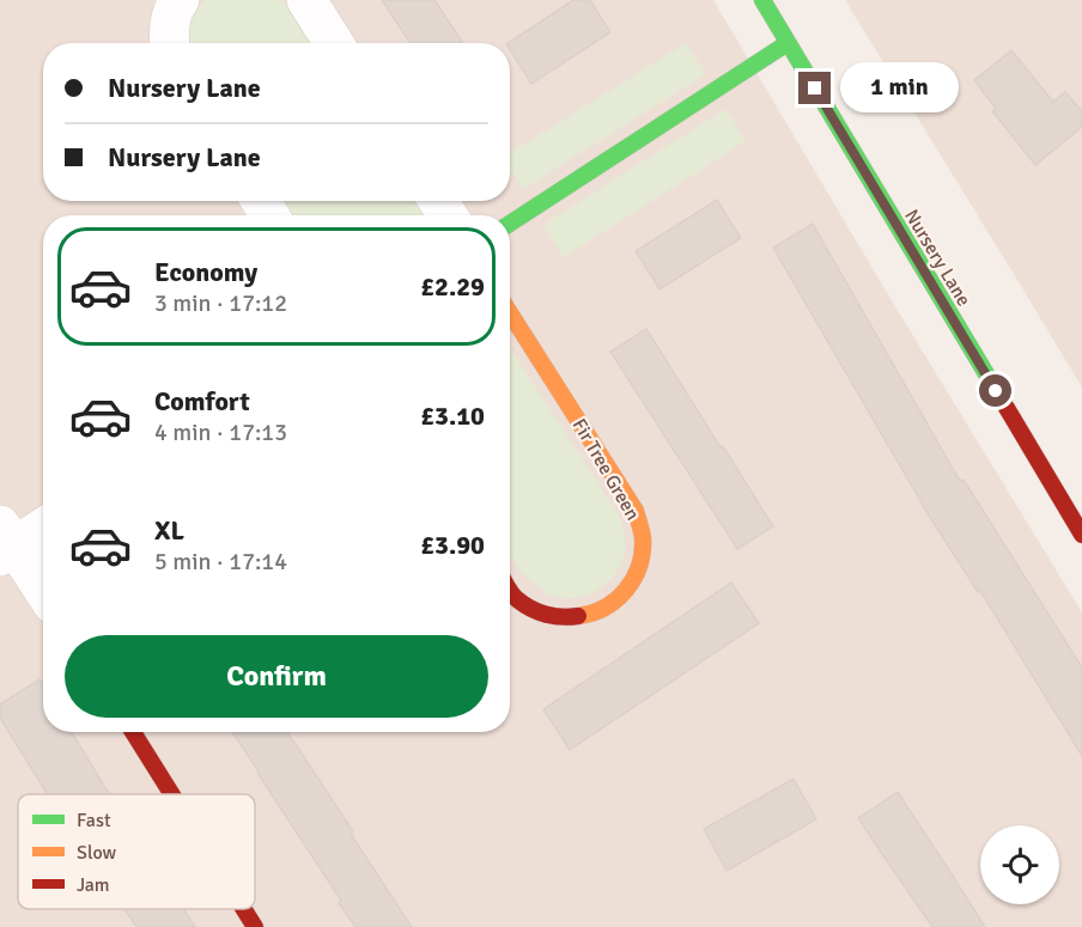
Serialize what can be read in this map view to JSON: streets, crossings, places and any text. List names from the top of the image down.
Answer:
{
  "streets": {
    "street": ["Nursery Lane", "Fir Tree Green"]
  },
  "legend": ["Fast", "Slow", "Jam"],
  "page": {
    "banner": ["Nursery Lane", "Nursery Lane"],
    "bubble": "1 min",
    "list": [
      {
        "name": "Economy",
        "note": "3 min · 17:12",
        "value": "£2.29"
      },
      {
        "name": "Comfort",
        "note": "4 min · 17:13",
        "value": "£3.10"
      },
      {
        "name": "XL",
        "note": "5 min · 17:14",
        "value": "£3.90"
      }
    ],
    "buttons": "Confirm"
  }
}
